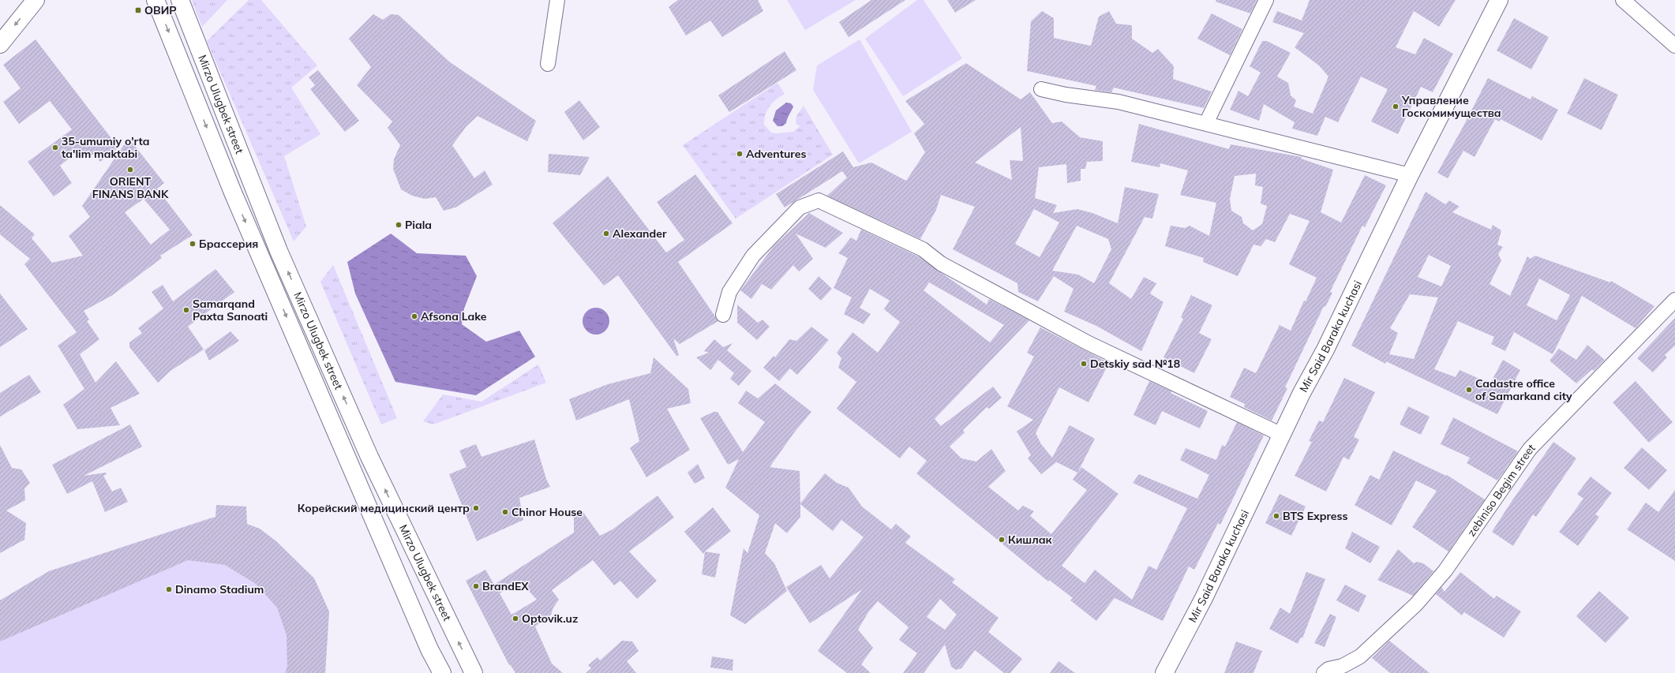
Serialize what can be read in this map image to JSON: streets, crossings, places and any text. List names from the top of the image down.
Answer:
{
  "streets": {
    "main road": ["Mirzo Ulugbek street", "Mir Said Baraka kuchasi"],
    "street": ["zebiniso Begim street"]
  },
  "places": {
    "transit": ["ОВИР"],
    "other": [
      "Управление Госкомимущества",
      "35-umumiy o'rta ta'lim maktabi",
      "Adventures",
      "ORIENT FINANS BANK",
      "Piala",
      "Alexander",
      "Брассерия",
      "Samarqand Paxta Sanoati",
      "Afsona Lake",
      "Detskiy sad №18",
      "Cadastre office of Samarkand city",
      "Корейский медицинский центр",
      "Chinor House",
      "BTS Express",
      "Кишлак",
      "BrandEX",
      "Dinamo Stadium",
      "Optovik.uz"
    ]
  }
}
